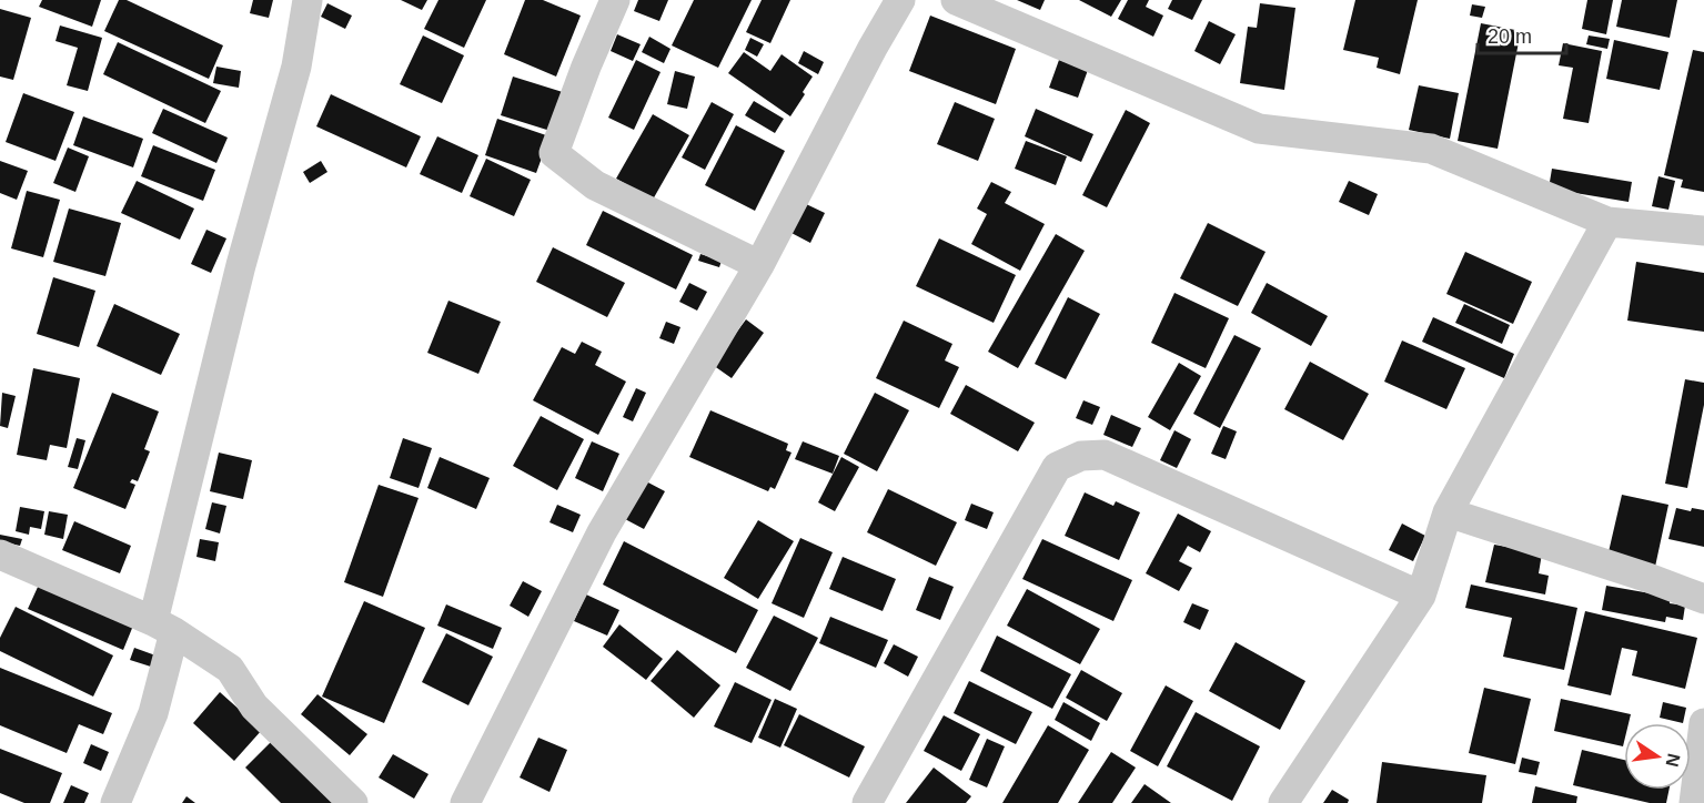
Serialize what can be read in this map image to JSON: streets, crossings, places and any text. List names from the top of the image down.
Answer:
{
  "scale_bar": "20 m",
  "north": "right"
}
